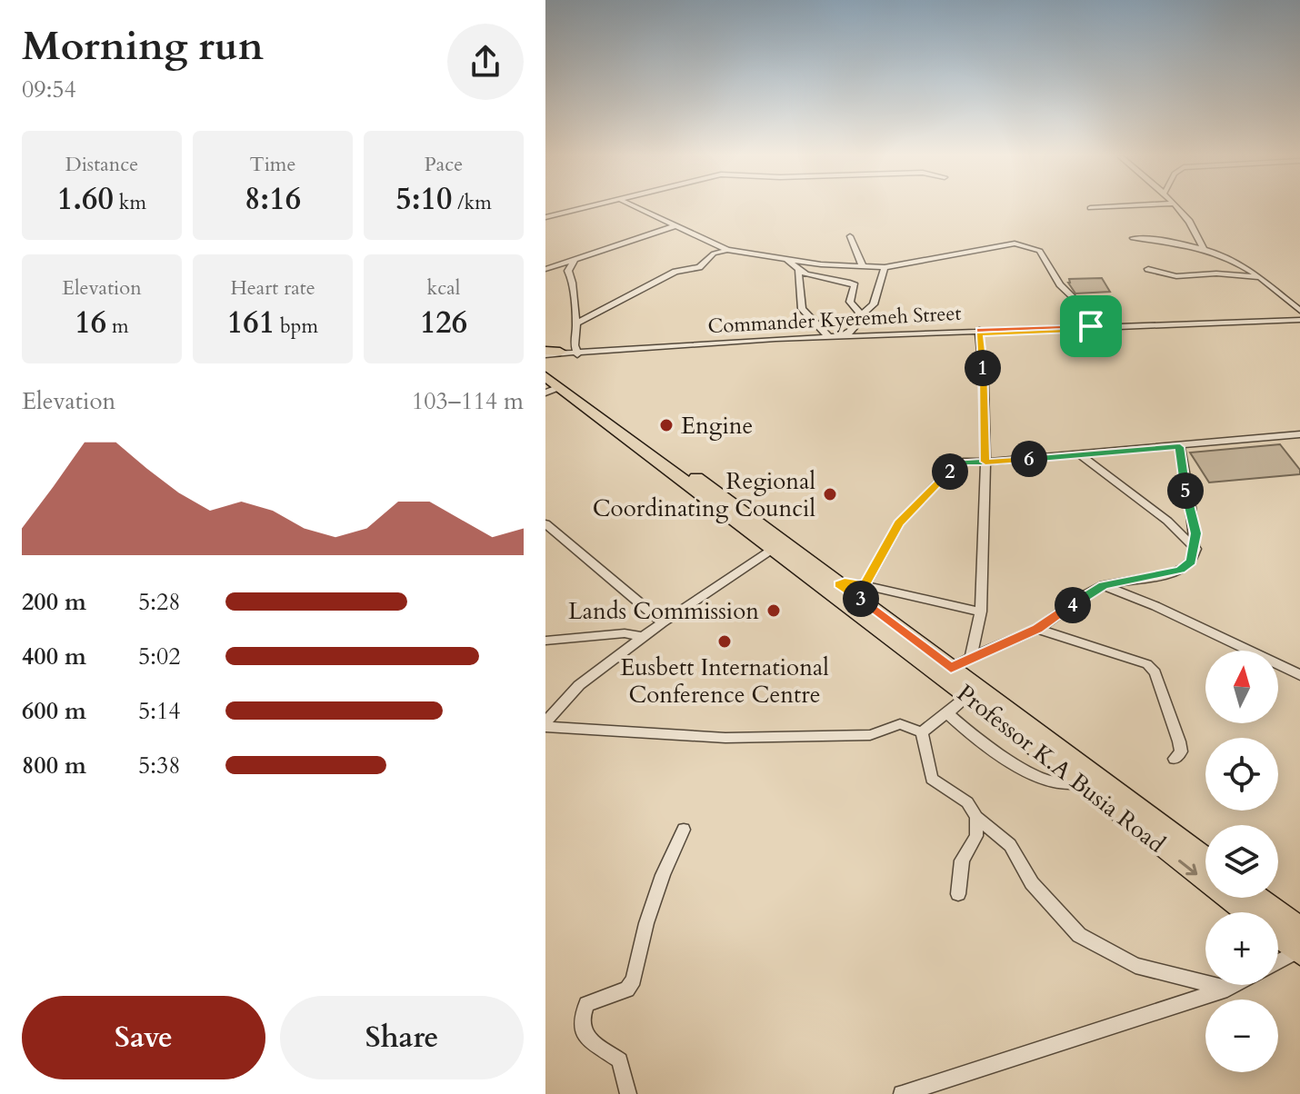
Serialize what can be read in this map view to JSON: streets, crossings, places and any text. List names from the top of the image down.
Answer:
{
  "streets": {
    "main road": ["Professor K.A Busia Road"],
    "street": ["Commander Kyeremeh Street"]
  },
  "crossings": [
    ["Commander Kyeremeh Street", "Professor K.A Busia Road"]
  ],
  "places": [
    "Engine",
    "Regional Coordinating Council",
    "Lands Commission",
    "Eusbett International Conference Centre"
  ],
  "north": "top",
  "page": {
    "heading": ["Morning run", "09:54"],
    "stats": [
      ["Distance", "1.60 km"],
      ["Time", "8:16"],
      ["Pace", "5:10 /km"],
      ["Elevation", "16 m"],
      ["Heart rate", "161 bpm"],
      ["kcal", "126"]
    ],
    "pins": [
      "1",
      "6",
      "2",
      "5",
      "3",
      "4"
    ],
    "chart": ["Elevation", "103–114 m"],
    "list": [
      {
        "name": "200 m",
        "note": "5:28"
      },
      {
        "name": "400 m",
        "note": "5:02"
      },
      {
        "name": "600 m",
        "note": "5:14"
      },
      {
        "name": "800 m",
        "note": "5:38"
      }
    ],
    "map_buttons": ["+", "−"],
    "buttons": ["Save", "Share"]
  }
}
